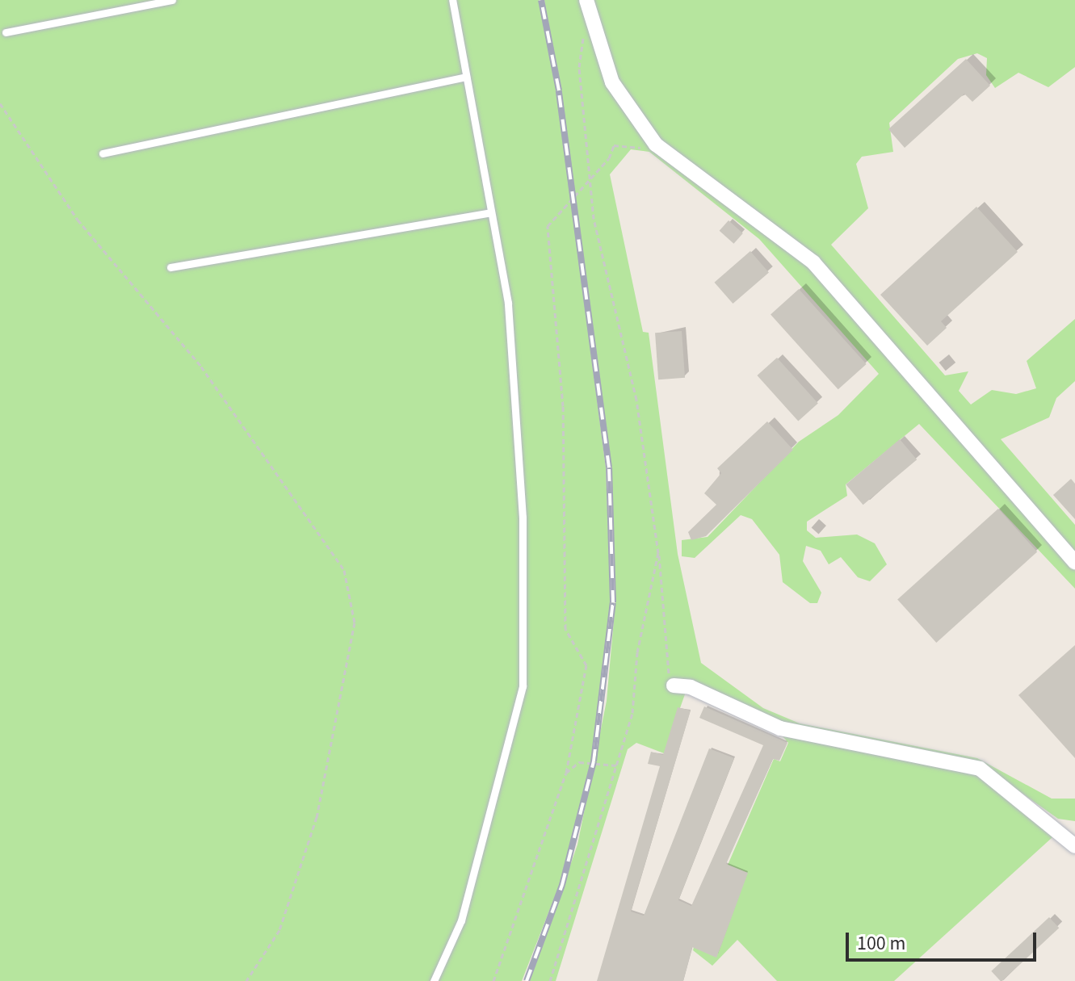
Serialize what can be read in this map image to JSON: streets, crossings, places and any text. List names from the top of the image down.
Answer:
{
  "scale_bar": "100 m"
}
